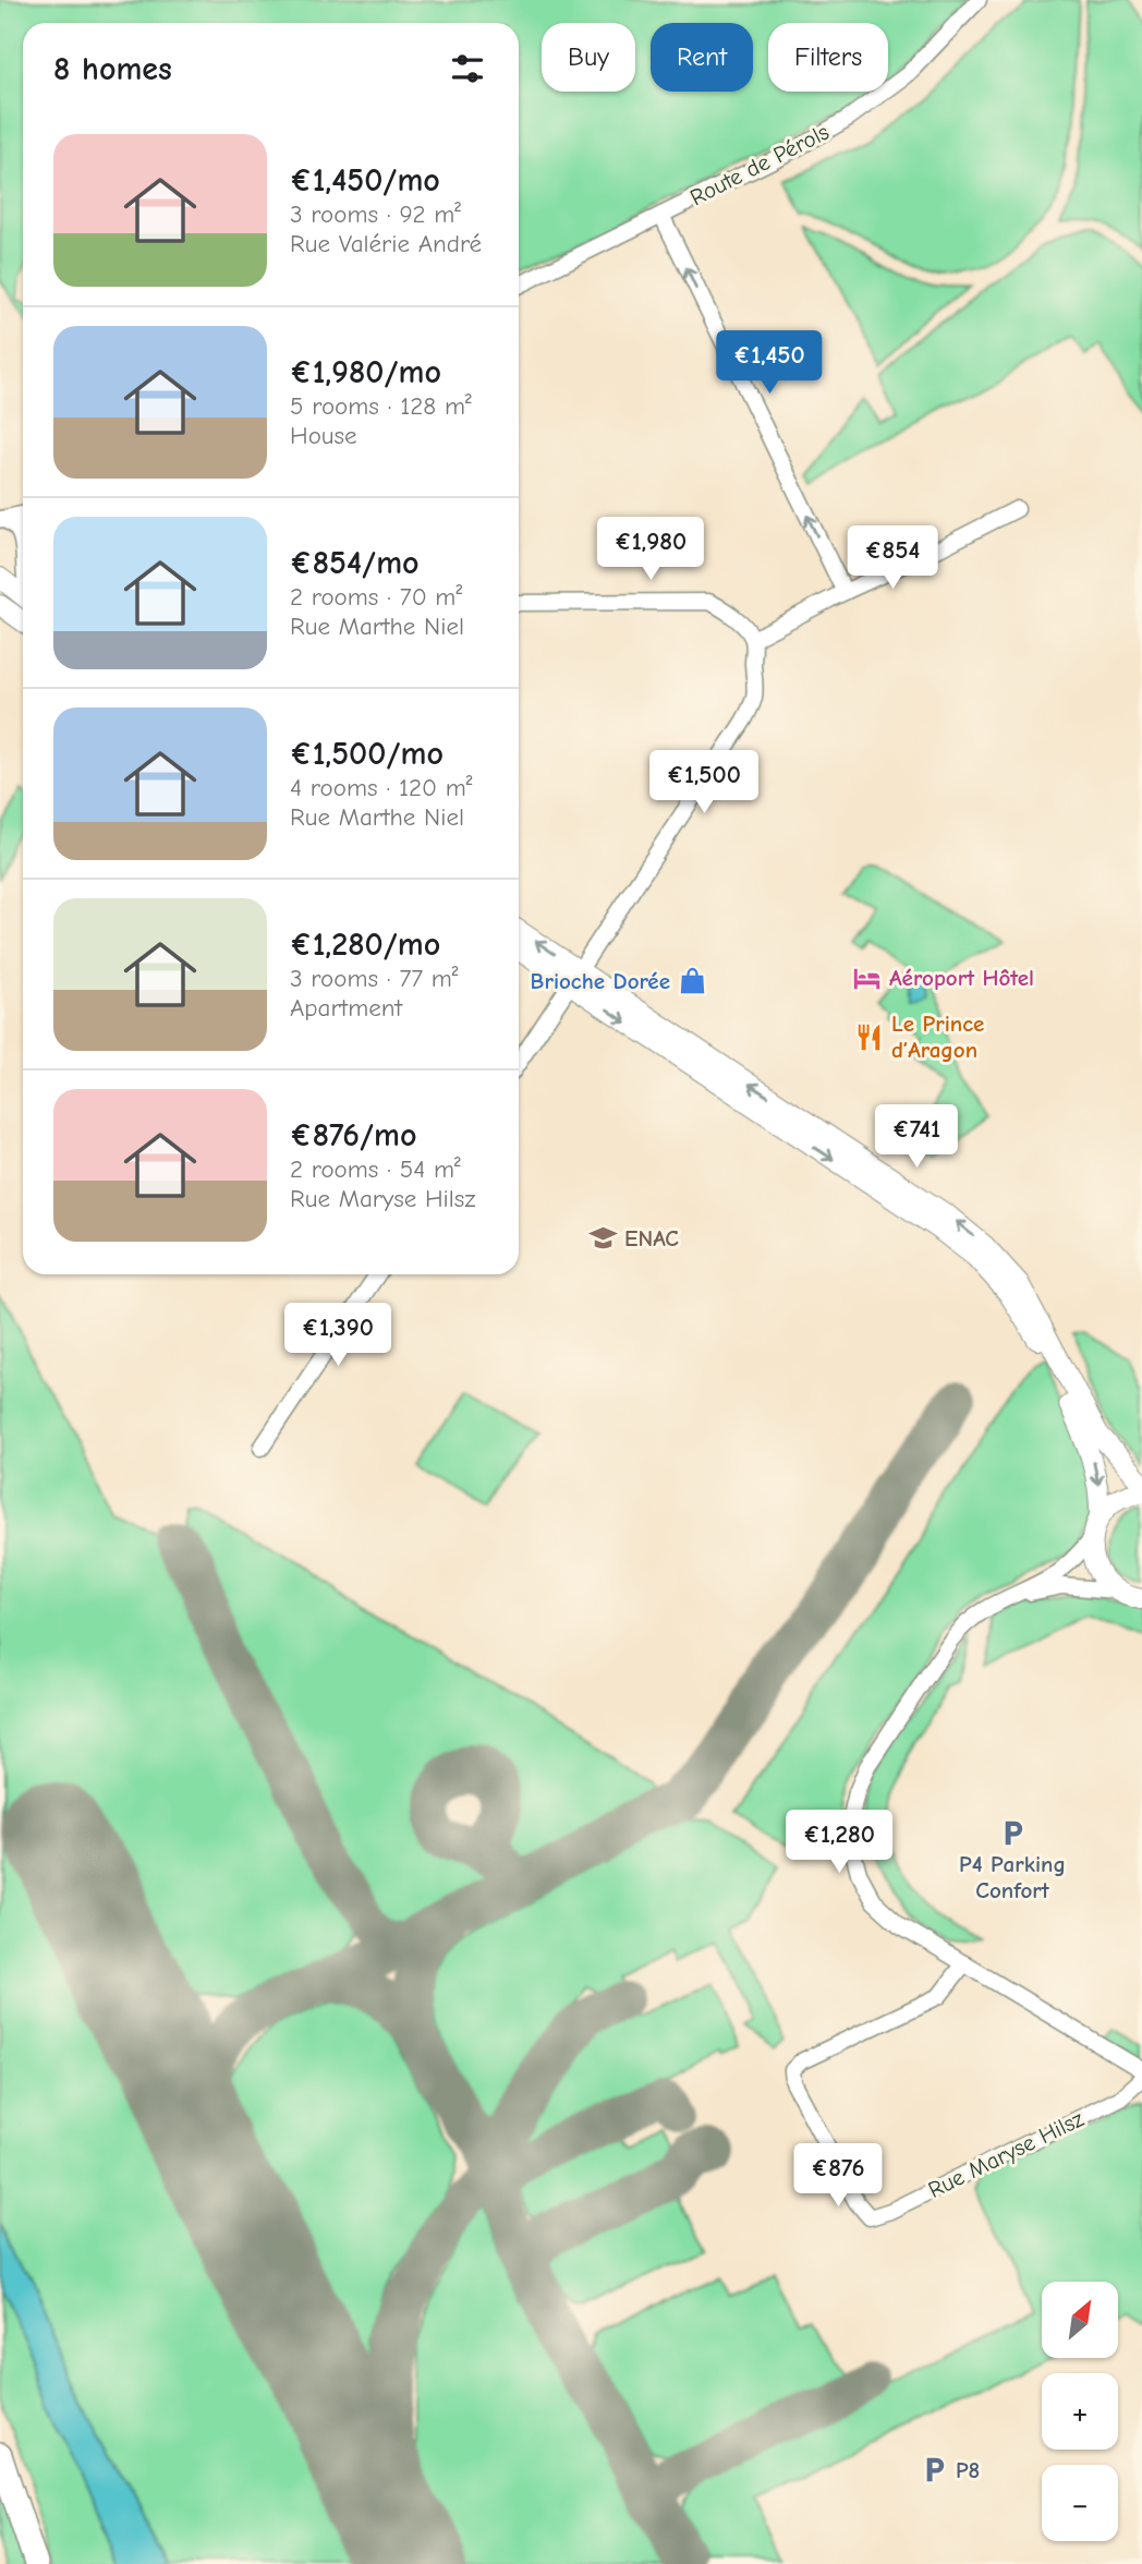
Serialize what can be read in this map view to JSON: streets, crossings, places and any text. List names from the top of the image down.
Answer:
{
  "streets": {
    "street": ["Route de Pérols", "Rue Maryse Hilsz"]
  },
  "places": {
    "hotel": ["Aéroport Hôtel"],
    "shop": ["Brioche Dorée"],
    "restaurant": ["Le Prince d’Aragon"],
    "school or university": ["ENAC"],
    "parking": ["P4 Parking Confort", "P8"]
  },
  "north": "top right",
  "page": {
    "chip": ["Buy", "Rent", "Filters"],
    "heading": "8 homes",
    "list": [
      {
        "name": "€1,450/mo",
        "note": "3 rooms · 92 m² · Rue Valérie André"
      },
      {
        "name": "€1,980/mo",
        "note": "5 rooms · 128 m² · House"
      },
      {
        "name": "€854/mo",
        "note": "2 rooms · 70 m² · Rue Marthe Niel"
      },
      {
        "name": "€1,500/mo",
        "note": "4 rooms · 120 m² · Rue Marthe Niel"
      },
      {
        "name": "€1,280/mo",
        "note": "3 rooms · 77 m² · Apartment"
      },
      {
        "name": "€876/mo",
        "note": "2 rooms · 54 m² · Rue Maryse Hilsz"
      }
    ],
    "price": [
      "€1,450",
      "€1,980",
      "€854",
      "€1,500",
      "€741",
      "€1,390",
      "€1,280",
      "€876"
    ],
    "map_buttons": ["+", "−"]
  }
}
